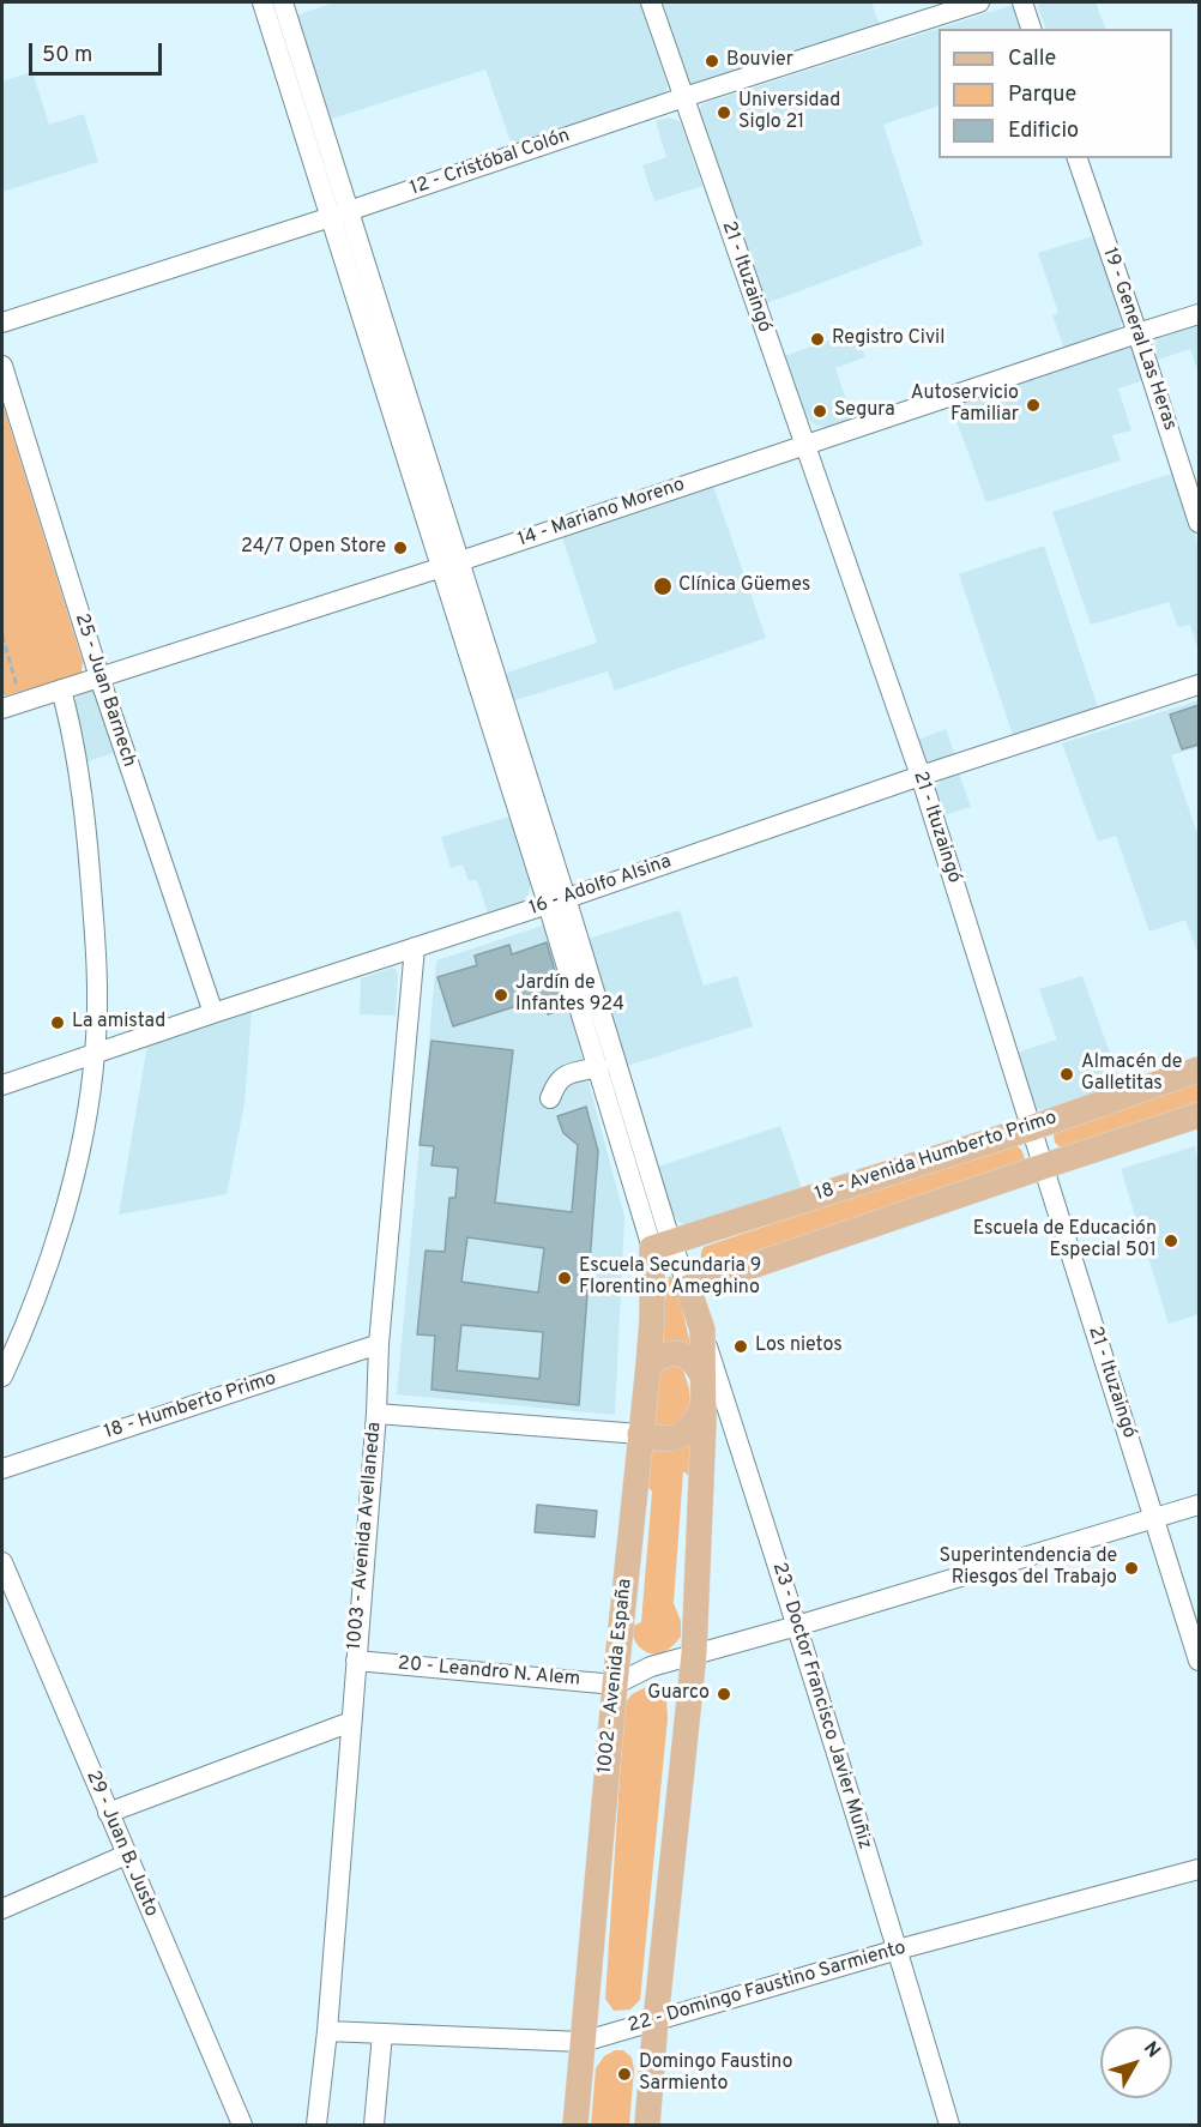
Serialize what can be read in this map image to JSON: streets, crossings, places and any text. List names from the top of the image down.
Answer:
{
  "streets": {
    "main road": ["18 - Avenida Humberto Primo", "1002 - Avenida España", "23 - Doctor Francisco Javier Muñiz"],
    "street": [
      "12 - Cristóbal Colón",
      "21 - Ituzaingó",
      "19 - General Las Heras",
      "14 - Mariano Moreno",
      "25 - Juan Barnech",
      "16 - Adolfo Alsina",
      "18 - Humberto Primo",
      "1003 - Avenida Avellaneda",
      "20 - Leandro N. Alem",
      "29 - Juan B. Justo",
      "22 - Domingo Faustino Sarmiento"
    ]
  },
  "crossings": [
    ["12 - Cristóbal Colón", "21 - Ituzaingó"],
    ["21 - Ituzaingó", "14 - Mariano Moreno"],
    ["21 - Ituzaingó", "16 - Adolfo Alsina"],
    ["21 - Ituzaingó", "18 - Avenida Humberto Primo"],
    ["19 - General Las Heras", "14 - Mariano Moreno"],
    ["14 - Mariano Moreno", "25 - Juan Barnech"],
    ["25 - Juan Barnech", "16 - Adolfo Alsina"],
    ["16 - Adolfo Alsina", "1003 - Avenida Avellaneda"],
    ["18 - Avenida Humberto Primo", "1002 - Avenida España"],
    ["18 - Humberto Primo", "1003 - Avenida Avellaneda"],
    ["1003 - Avenida Avellaneda", "20 - Leandro N. Alem"],
    ["1003 - Avenida Avellaneda", "22 - Domingo Faustino Sarmiento"],
    ["20 - Leandro N. Alem", "1002 - Avenida España"],
    ["1002 - Avenida España", "22 - Domingo Faustino Sarmiento"],
    ["23 - Doctor Francisco Javier Muñiz", "22 - Domingo Faustino Sarmiento"]
  ],
  "places": [
    "Bouvier",
    "Universidad Siglo 21",
    "Registro Civil",
    "Autoservicio Familiar",
    "Segura",
    "24/7 Open Store",
    "Clínica Güemes",
    "Jardín de Infantes 924",
    "La amistad",
    "Almacén de Galletitas",
    "Escuela de Educación Especial 501",
    "Escuela Secundaria 9 Florentino Ameghino",
    "Los nietos",
    "Superintendencia de Riesgos del Trabajo",
    "Guarco",
    "Domingo Faustino Sarmiento"
  ],
  "legend": ["Calle", "Parque", "Edificio"],
  "scale_bar": "50 m",
  "north": "top right"
}
